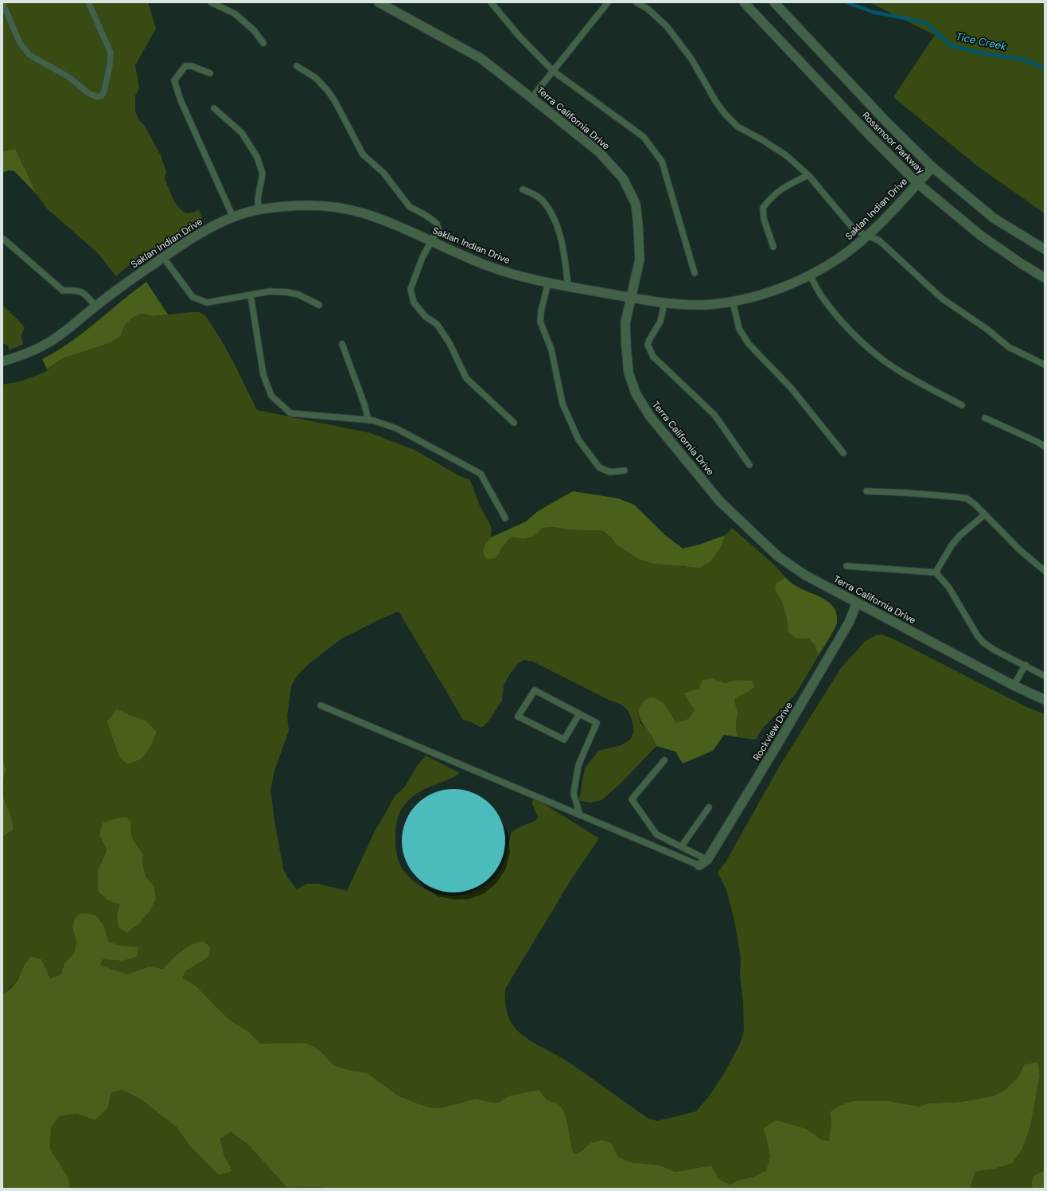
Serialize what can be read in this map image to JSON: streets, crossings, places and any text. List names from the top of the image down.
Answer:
{
  "streets": {
    "street": [
      "Terra California Drive",
      "Rossmoor Parkway",
      "Saklan Indian Drive",
      "Rockview Drive"
    ]
  },
  "crossings": [
    ["Terra California Drive", "Saklan Indian Drive"],
    ["Terra California Drive", "Rockview Drive"],
    ["Rossmoor Parkway", "Saklan Indian Drive"]
  ],
  "water": ["Tice Creek"]
}
